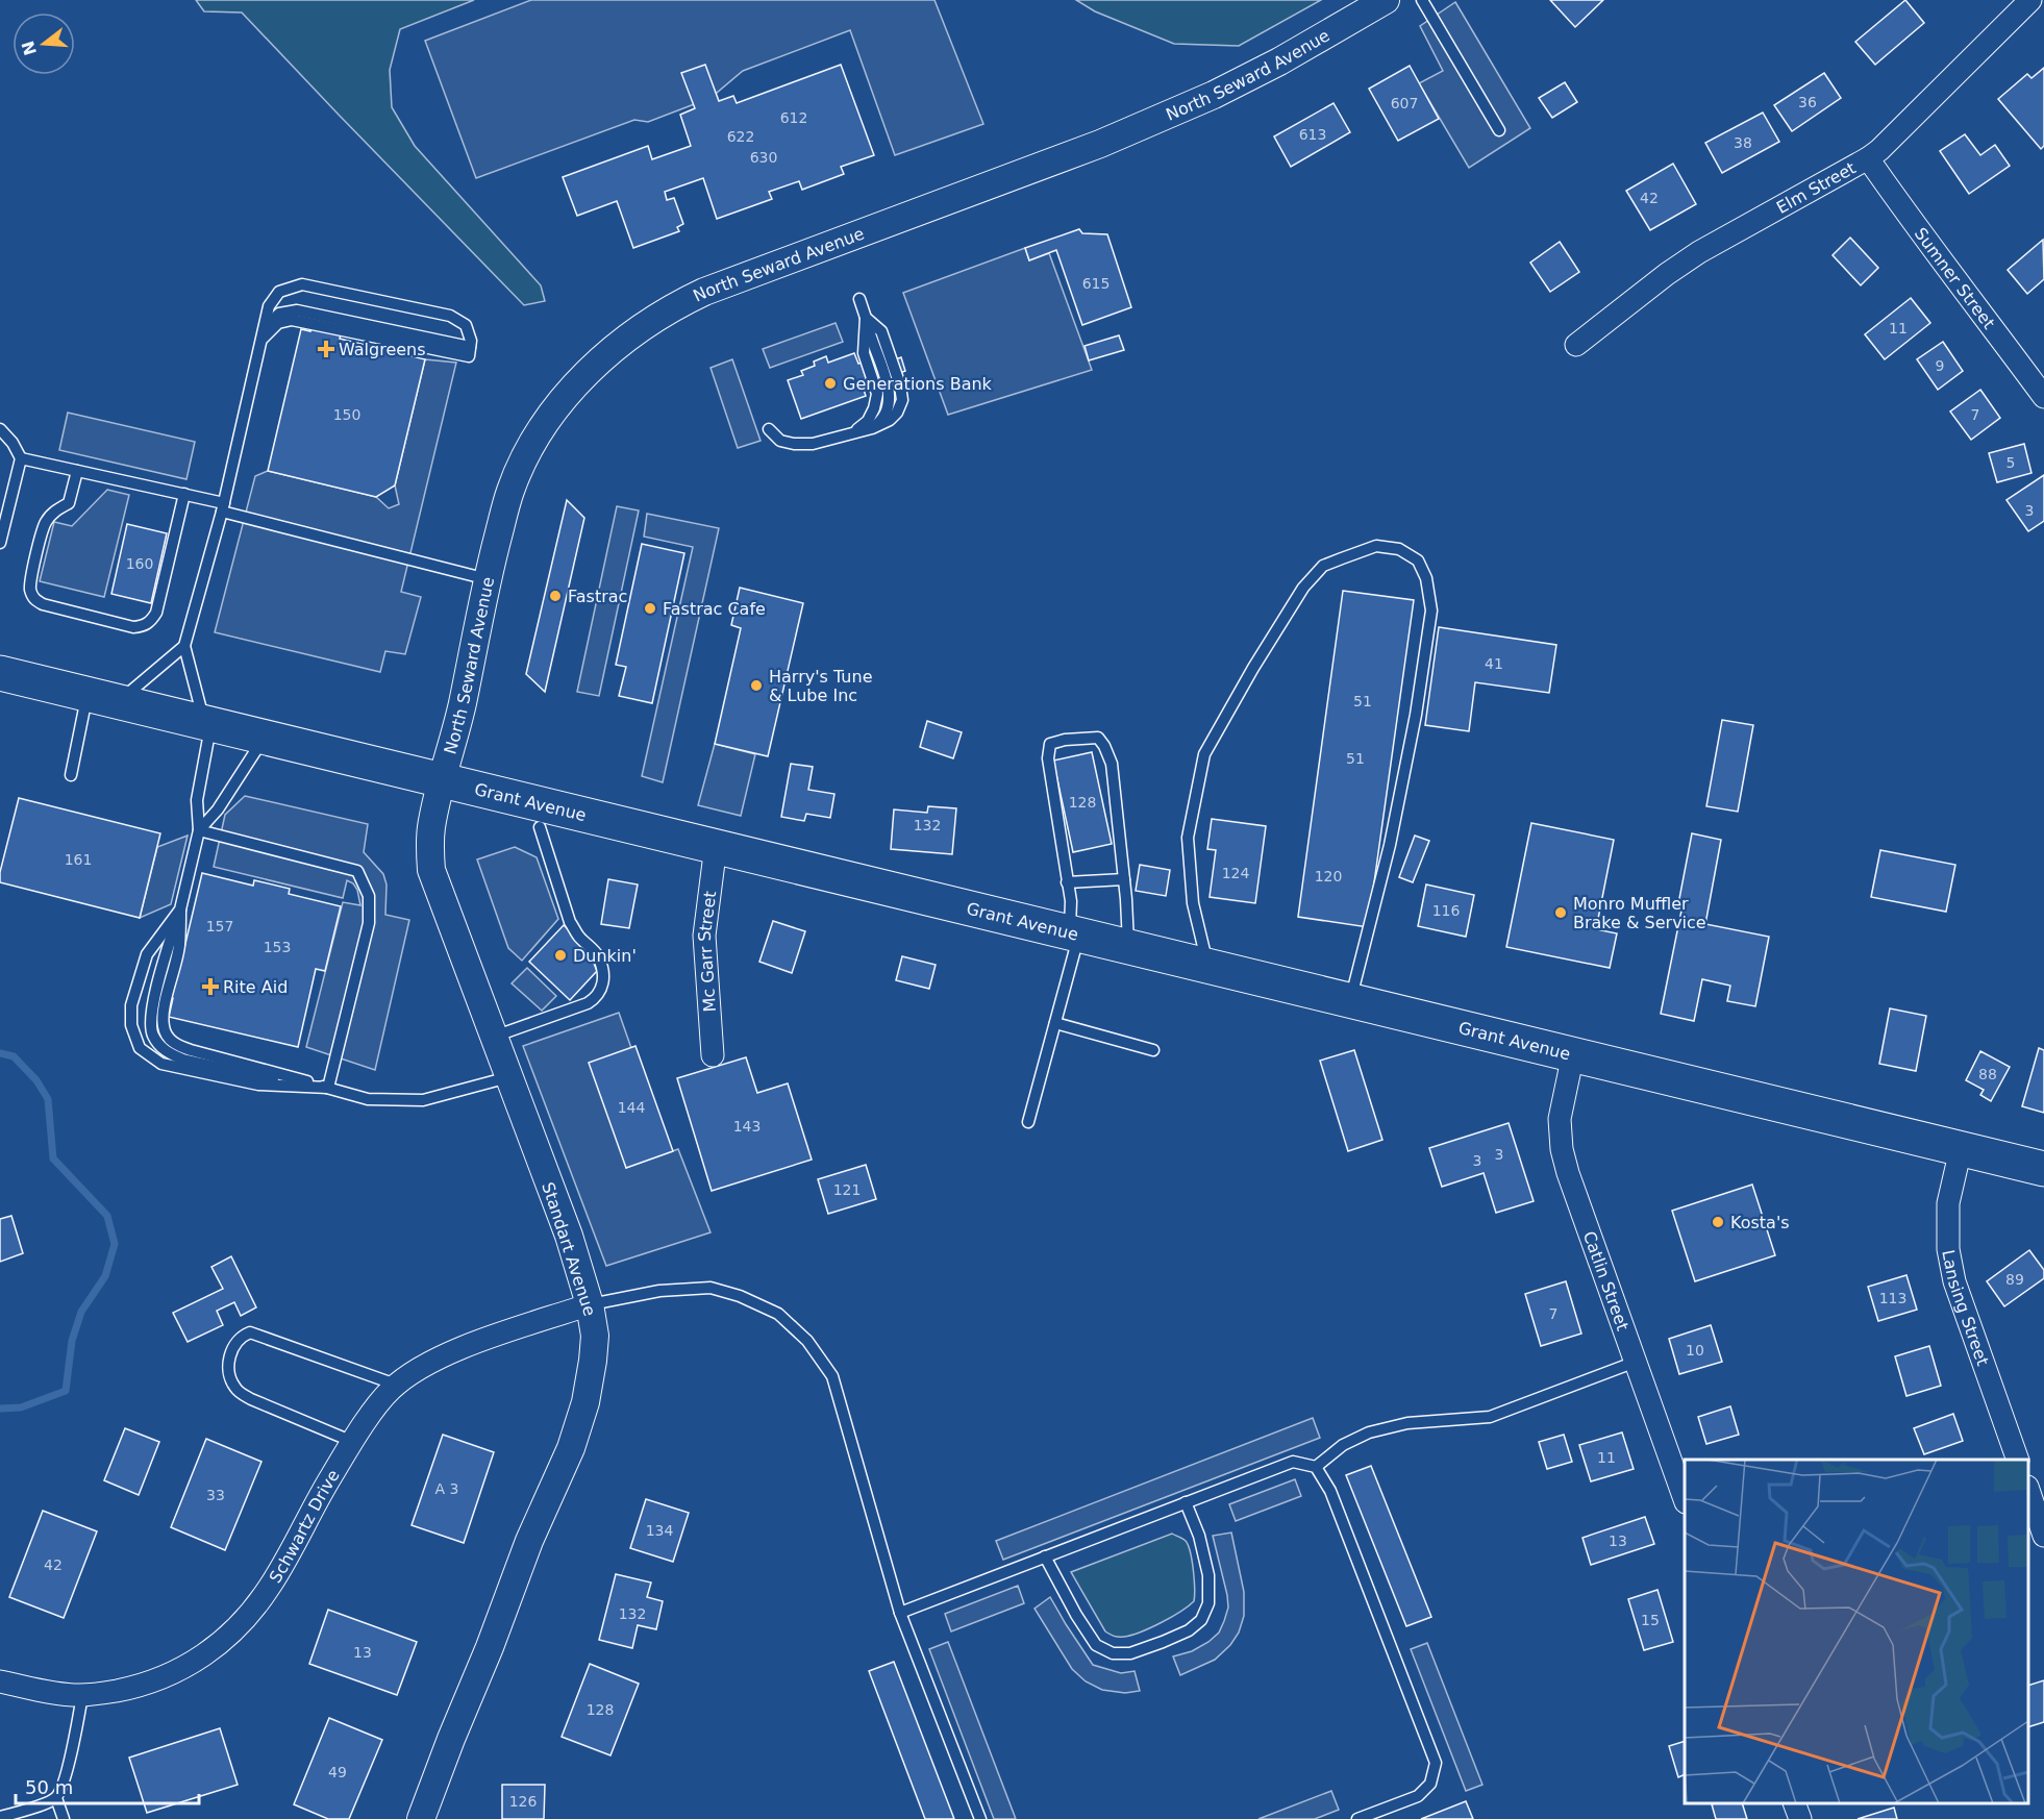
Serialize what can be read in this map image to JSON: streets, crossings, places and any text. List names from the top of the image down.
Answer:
{
  "streets": {
    "highway": ["Grant Avenue"],
    "street": [
      "North Seward Avenue",
      "Elm Street",
      "Sumner Street",
      "Mc Garr Street",
      "Standart Avenue",
      "Catlin Street",
      "Lansing Street",
      "Schwartz Drive"
    ]
  },
  "crossings": [
    ["North Seward Avenue", "Grant Avenue"],
    ["North Seward Avenue", "Standart Avenue"],
    ["Elm Street", "Sumner Street"],
    ["Grant Avenue", "Mc Garr Street"],
    ["Grant Avenue", "Standart Avenue"],
    ["Grant Avenue", "Catlin Street"],
    ["Grant Avenue", "Lansing Street"],
    ["Standart Avenue", "Schwartz Drive"]
  ],
  "places": {
    "health": ["Walgreens", "Rite Aid"],
    "other": [
      "Generations Bank",
      "Fastrac",
      "Fastrac Cafe",
      "Harry's Tune & Lube Inc",
      "Monro Muffler Brake & Service",
      "Dunkin'",
      "Kosta's"
    ]
  },
  "house_numbers": [
    "36",
    "607",
    "612",
    "613",
    "622",
    "38",
    "630",
    "42",
    "615",
    "11",
    "9",
    "150",
    "7",
    "5",
    "3",
    "160",
    "41",
    "51",
    "51",
    "128",
    "132",
    "161",
    "124",
    "120",
    "116",
    "157",
    "153",
    "88",
    "144",
    "143",
    "3",
    "3",
    "121",
    "89",
    "113",
    "7",
    "10",
    "11",
    "A 3",
    "33",
    "134",
    "13",
    "42",
    "132",
    "15",
    "13",
    "128",
    "49",
    "126"
  ],
  "scale_bar": "50 m",
  "north": "left"
}
